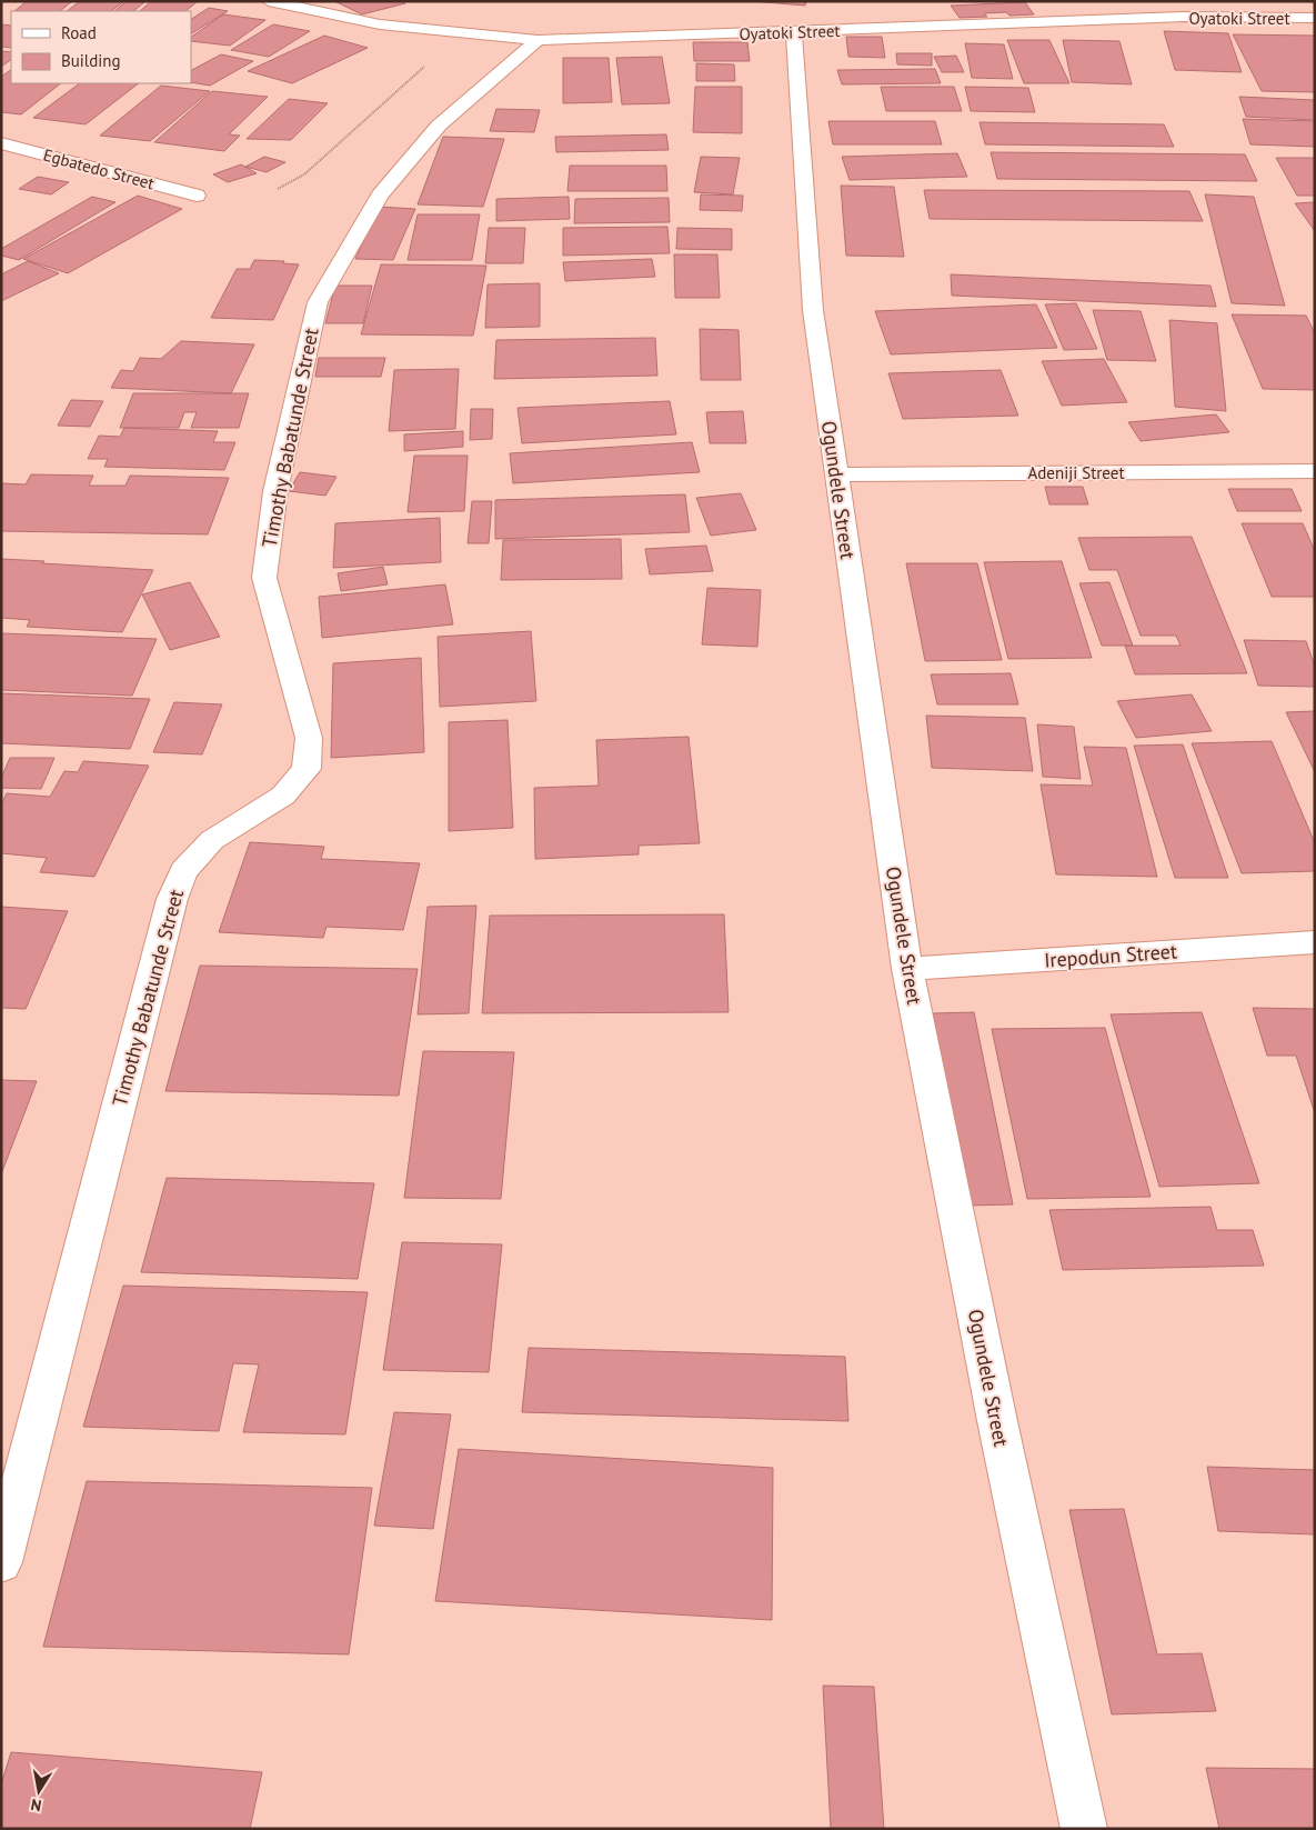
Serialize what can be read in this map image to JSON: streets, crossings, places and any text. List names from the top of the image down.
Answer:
{
  "streets": {
    "street": [
      "Oyatoki Street",
      "Egbatedo Street",
      "Timothy Babatunde Street",
      "Adeniji Street",
      "Ogundele Street",
      "Irepodun Street"
    ]
  },
  "crossings": [
    ["Oyatoki Street", "Timothy Babatunde Street"],
    ["Oyatoki Street", "Ogundele Street"],
    ["Adeniji Street", "Ogundele Street"],
    ["Ogundele Street", "Irepodun Street"]
  ],
  "legend": ["Road", "Building"],
  "north": "bottom"
}
